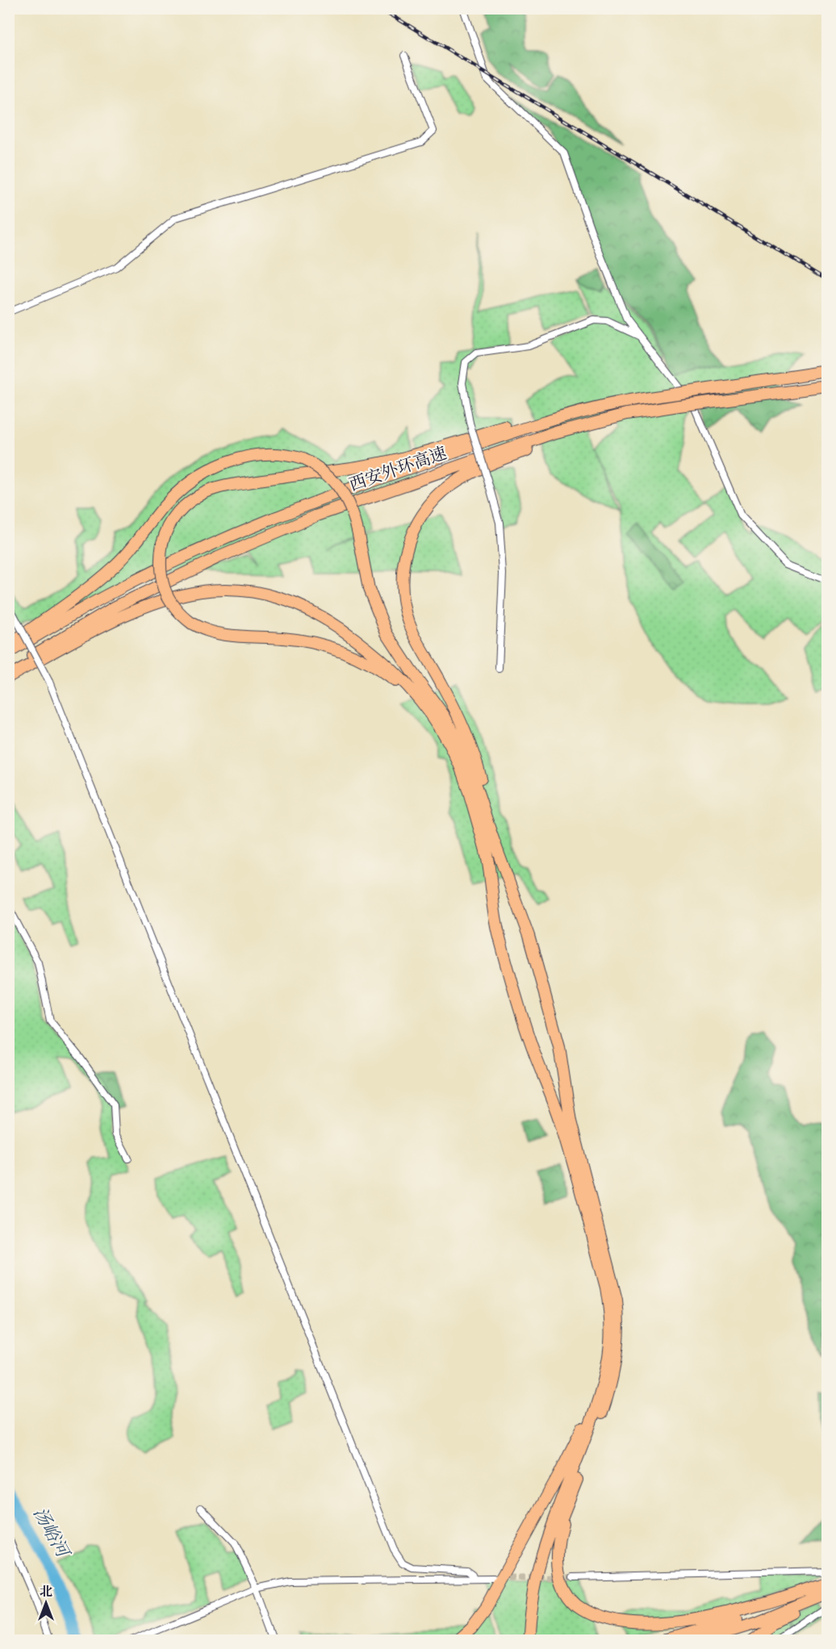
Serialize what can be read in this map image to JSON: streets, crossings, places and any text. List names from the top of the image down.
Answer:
{
  "streets": {
    "highway": ["西安外环高速"]
  },
  "water": ["汤峪河"],
  "north": "top"
}
